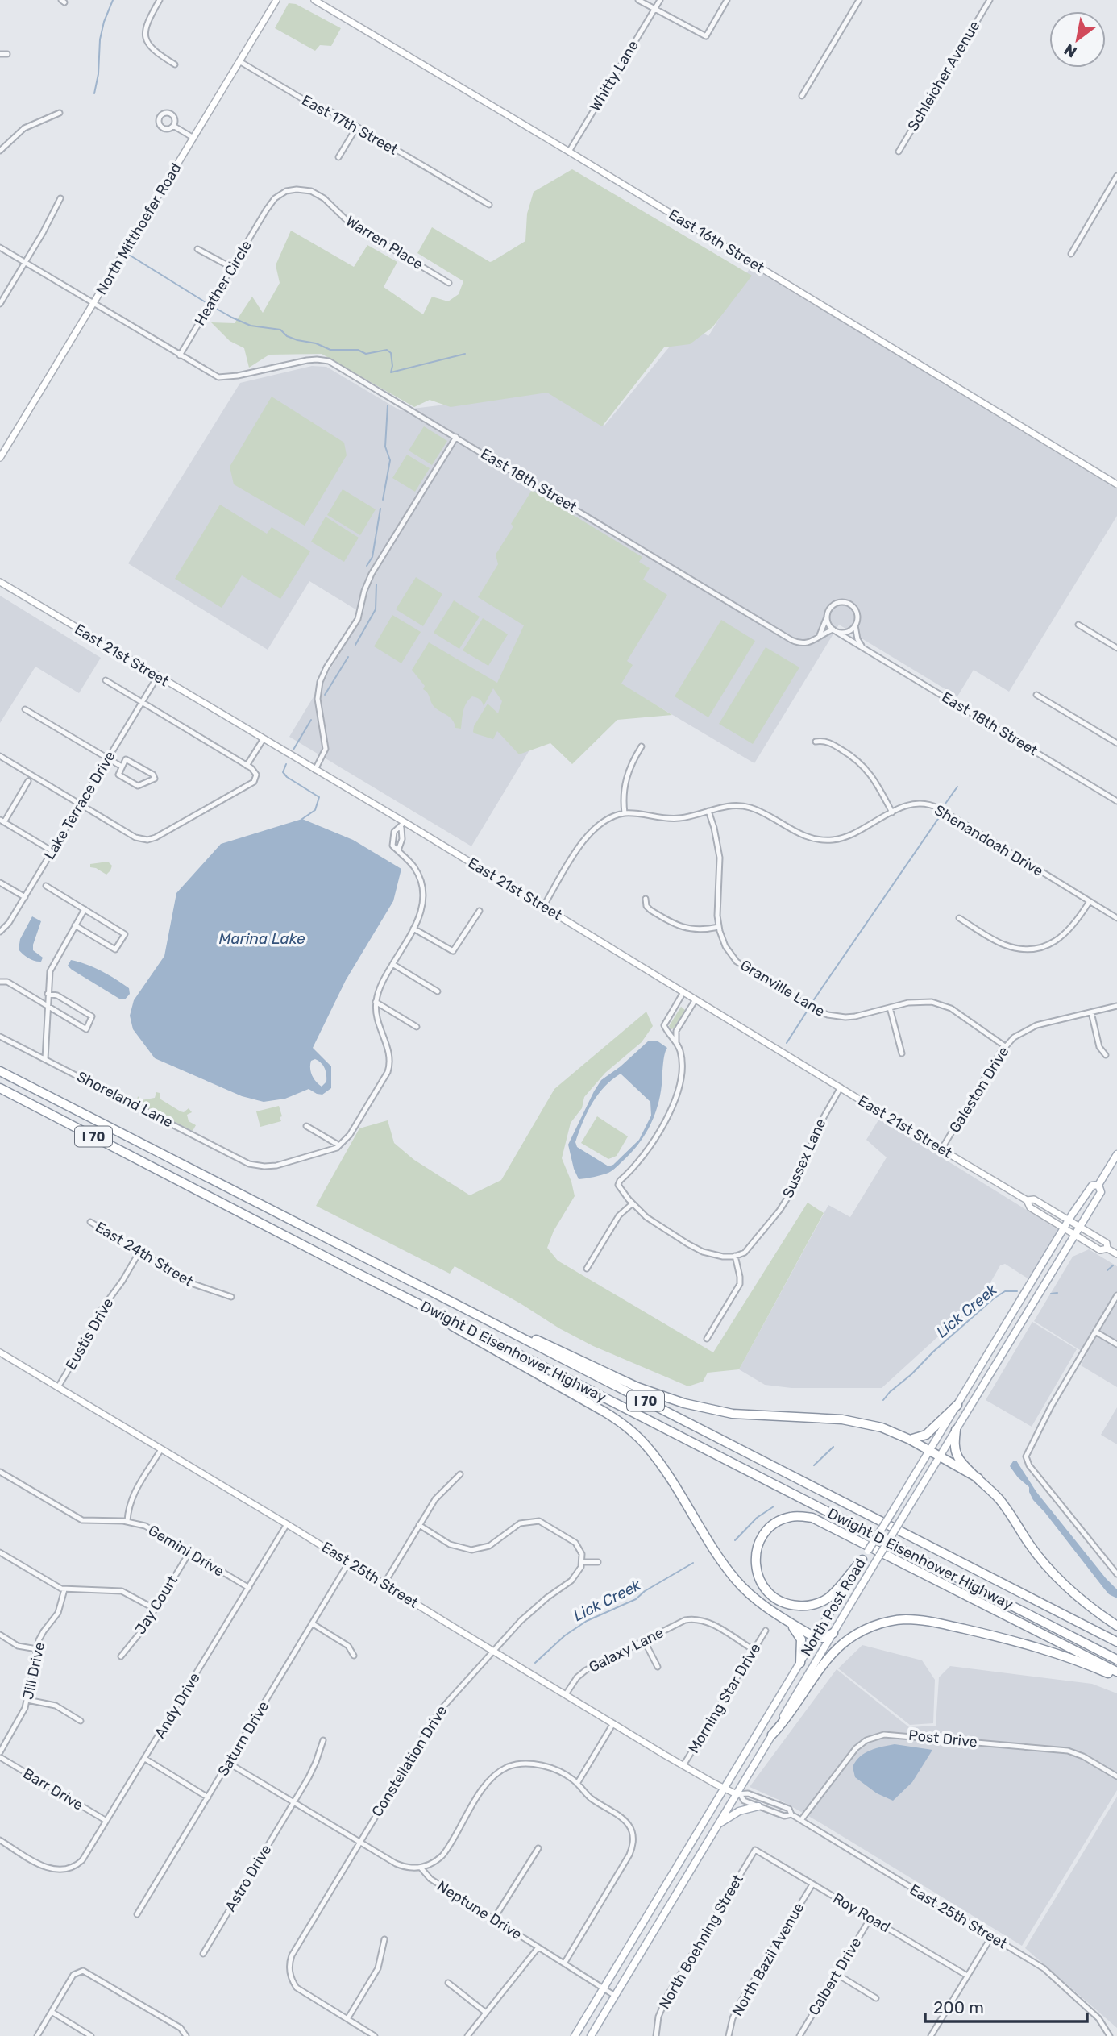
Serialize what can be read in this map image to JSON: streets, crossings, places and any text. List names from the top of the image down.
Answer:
{
  "streets": {
    "highway": ["I 70", "Dwight D Eisenhower Highway"],
    "main road": [
      "North Mitthoefer Road",
      "East 16th Street",
      "East 21st Street",
      "East 25th Street",
      "North Post Road"
    ],
    "street": [
      "Whitty Lane",
      "Schleicher Avenue",
      "East 17th Street",
      "Warren Place",
      "Heather Circle",
      "East 18th Street",
      "Lake Terrace Drive",
      "Shenandoah Drive",
      "Granville Lane",
      "Galeston Drive",
      "Shoreland Lane",
      "Sussex Lane",
      "East 24th Street",
      "Eustis Drive",
      "Gemini Drive",
      "Jay Court",
      "Galaxy Lane",
      "Jill Drive",
      "Morning Star Drive",
      "Andy Drive",
      "Saturn Drive",
      "Post Drive",
      "Constellation Drive",
      "Barr Drive",
      "Astro Drive",
      "Neptune Drive",
      "Roy Road",
      "North Boehning Street",
      "North Bazil Avenue",
      "Calbert Drive"
    ]
  },
  "crossings": [
    ["Whitty Lane", "East 16th Street"],
    ["East 17th Street", "North Mitthoefer Road"],
    ["Warren Place", "Heather Circle"],
    ["Heather Circle", "East 18th Street"],
    ["East 21st Street", "Lake Terrace Drive"],
    ["East 21st Street", "Shenandoah Drive"],
    ["East 21st Street", "Galeston Drive"],
    ["East 21st Street", "Sussex Lane"],
    ["East 21st Street", "North Post Road"],
    ["Shenandoah Drive", "Granville Lane"],
    ["Granville Lane", "Galeston Drive"],
    ["East 24th Street", "Eustis Drive"],
    ["Eustis Drive", "East 25th Street"],
    ["Gemini Drive", "Jay Court"],
    ["Gemini Drive", "Andy Drive"],
    ["East 25th Street", "North Post Road"],
    ["East 25th Street", "Galaxy Lane"],
    ["East 25th Street", "Morning Star Drive"],
    ["East 25th Street", "Andy Drive"],
    ["East 25th Street", "Saturn Drive"],
    ["East 25th Street", "Post Drive"],
    ["East 25th Street", "Constellation Drive"],
    ["North Post Road", "Neptune Drive"],
    ["Galaxy Lane", "Morning Star Drive"],
    ["Andy Drive", "Barr Drive"],
    ["Roy Road", "North Boehning Street"],
    ["Roy Road", "North Bazil Avenue"],
    ["Roy Road", "Calbert Drive"]
  ],
  "water": ["Marina Lake", "Lick Creek"],
  "scale_bar": "200 m",
  "north": "bottom left"
}
